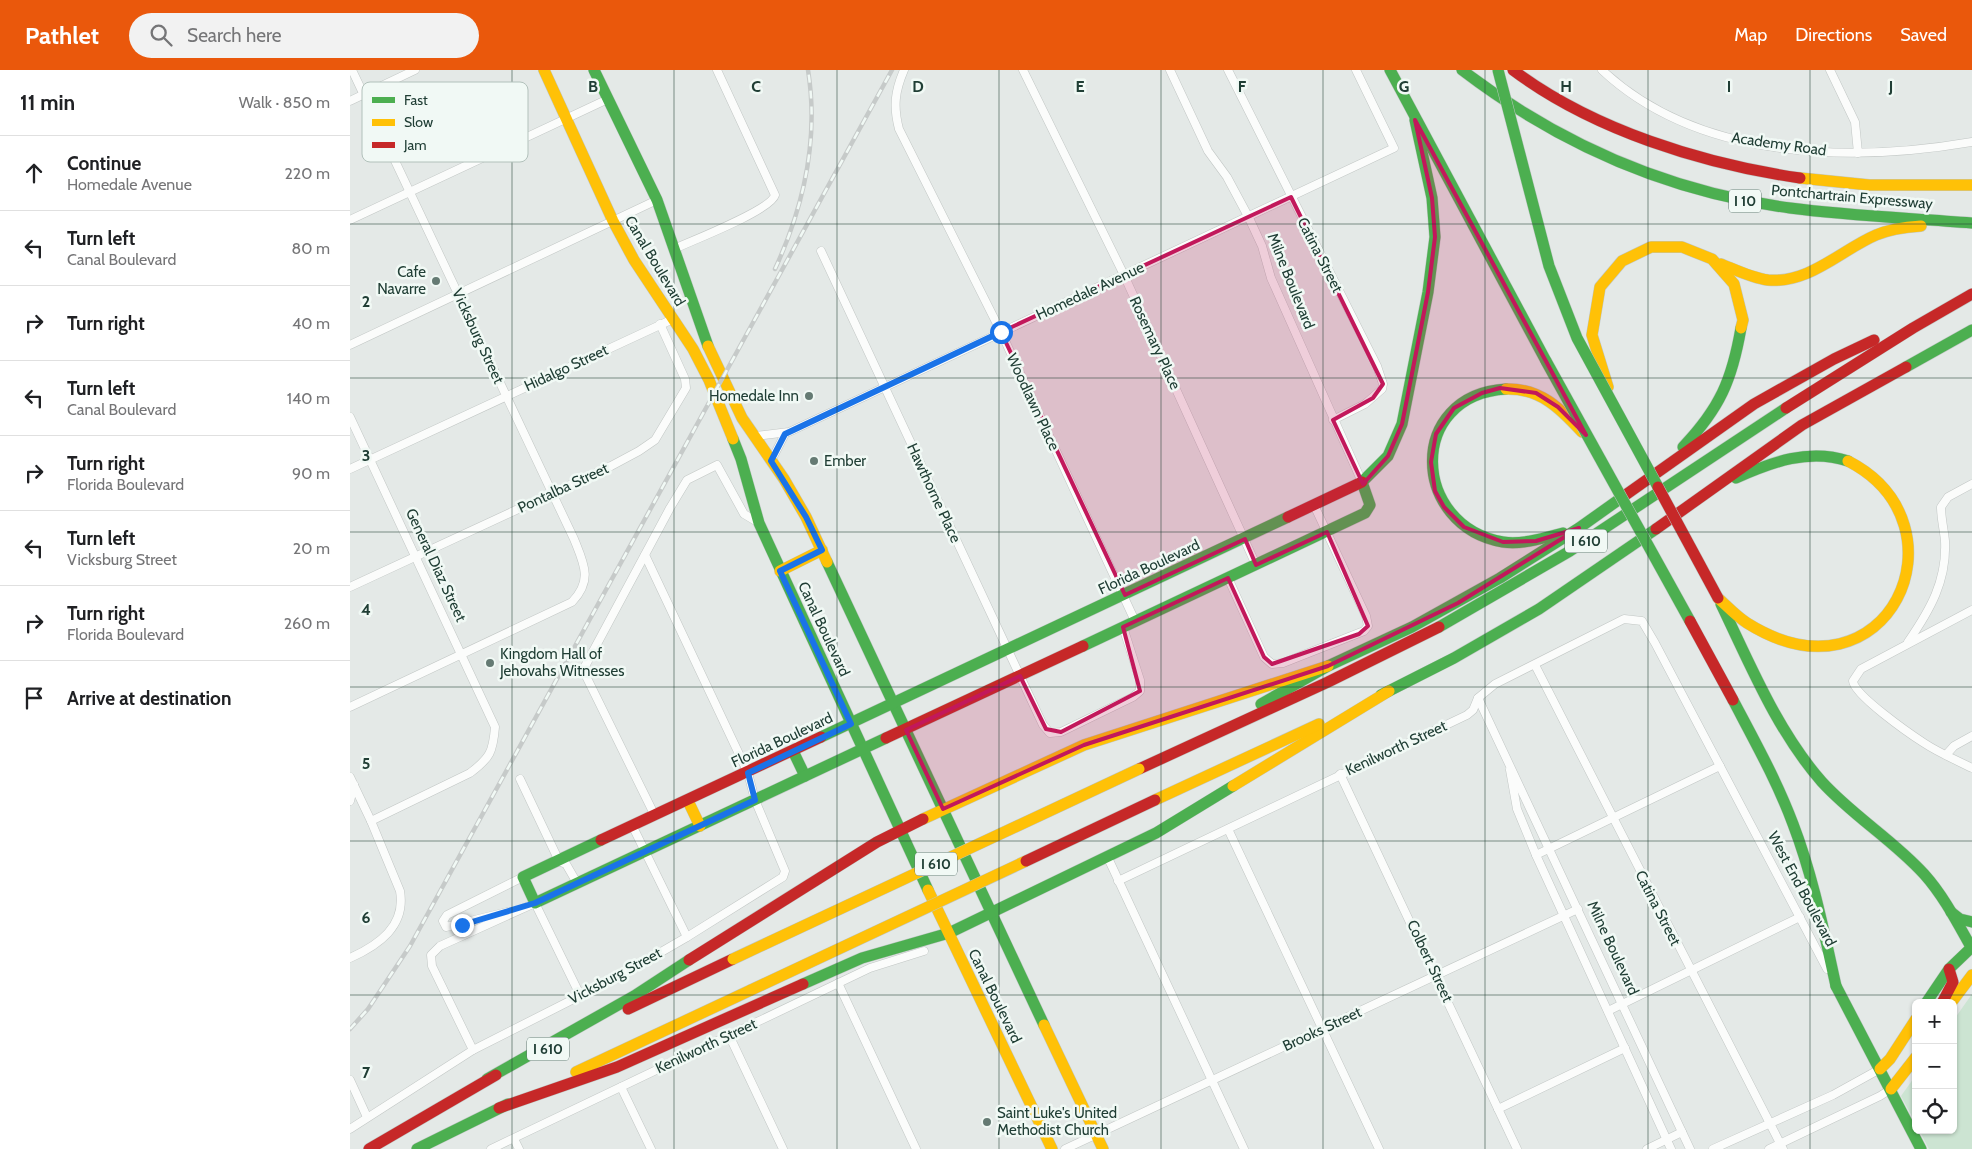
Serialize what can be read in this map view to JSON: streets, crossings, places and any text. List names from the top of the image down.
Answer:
{
  "streets": {
    "main road": [
      "Pontchartrain Expressway",
      "I 10",
      "Canal Boulevard",
      "Milne Boulevard",
      "I 610",
      "Florida Boulevard",
      "West End Boulevard"
    ],
    "street": [
      "Academy Road",
      "Catina Street",
      "Homedale Avenue",
      "Vicksburg Street",
      "Rosemary Place",
      "Hidalgo Street",
      "Woodlawn Place",
      "Pontalba Street",
      "Hawthorne Place",
      "General Diaz Street",
      "Kenilworth Street",
      "Colbert Street",
      "Brooks Street"
    ]
  },
  "crossings": [
    ["Catina Street", "Milne Boulevard"],
    ["Catina Street", "Homedale Avenue"],
    ["Catina Street", "Kenilworth Street"],
    ["Canal Boulevard", "Homedale Avenue"],
    ["Canal Boulevard", "Hidalgo Street"],
    ["Canal Boulevard", "Florida Boulevard"],
    ["Canal Boulevard", "Brooks Street"],
    ["Milne Boulevard", "Homedale Avenue"],
    ["Milne Boulevard", "Florida Boulevard"],
    ["Milne Boulevard", "Kenilworth Street"],
    ["Milne Boulevard", "Brooks Street"],
    ["Homedale Avenue", "Rosemary Place"],
    ["Homedale Avenue", "Woodlawn Place"],
    ["Homedale Avenue", "Hawthorne Place"],
    ["Vicksburg Street", "Hidalgo Street"],
    ["Vicksburg Street", "Pontalba Street"],
    ["Vicksburg Street", "General Diaz Street"],
    ["Vicksburg Street", "Florida Boulevard"],
    ["Rosemary Place", "Florida Boulevard"],
    ["Hidalgo Street", "Pontalba Street"],
    ["Hidalgo Street", "General Diaz Street"],
    ["Woodlawn Place", "Florida Boulevard"],
    ["Pontalba Street", "General Diaz Street"],
    ["Hawthorne Place", "Florida Boulevard"],
    ["Kenilworth Street", "West End Boulevard"],
    ["Kenilworth Street", "Colbert Street"],
    ["Colbert Street", "Brooks Street"]
  ],
  "places": [
    "Cafe Navarre",
    "Homedale Inn",
    "Ember",
    "Kingdom Hall of Jehovahs Witnesses",
    "Saint Luke's United Methodist Church"
  ],
  "legend": ["Fast", "Slow", "Jam"],
  "page": {
    "header": "Pathlet",
    "search": "Search here",
    "nav": ["Map", "Directions", "Saved"],
    "heading": ["11 min", "Walk · 850 m"],
    "list": [
      ["Continue", "Homedale Avenue", "220 m"],
      ["Turn left", "Canal Boulevard", "80 m"],
      ["Turn right", "40 m"],
      ["Turn left", "Canal Boulevard", "140 m"],
      ["Turn right", "Florida Boulevard", "90 m"],
      ["Turn left", "Vicksburg Street", "20 m"],
      ["Turn right", "Florida Boulevard", "260 m"],
      "Arrive at destination"
    ],
    "map_buttons": ["+", "−"]
  },
  "grid": {
    "columns": [
      "B",
      "C",
      "D",
      "E",
      "F",
      "G",
      "H",
      "I",
      "J"
    ],
    "rows": [
      "2",
      "3",
      "4",
      "5",
      "6",
      "7"
    ]
  }
}
